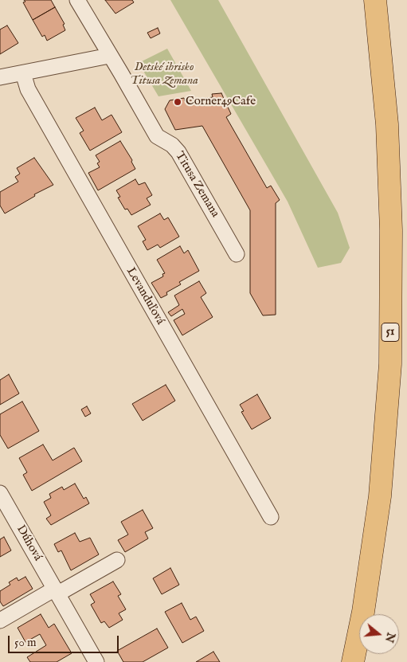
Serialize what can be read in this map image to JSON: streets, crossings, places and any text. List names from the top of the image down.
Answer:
{
  "streets": {
    "main road": ["51"],
    "street": ["Titusa Zemana", "Levanduľová", "Dúhová"]
  },
  "parks": ["Detské ihrisko Titusa Zemana"],
  "places": ["Corner49Cafe"],
  "scale_bar": "50 m",
  "north": "right"
}
